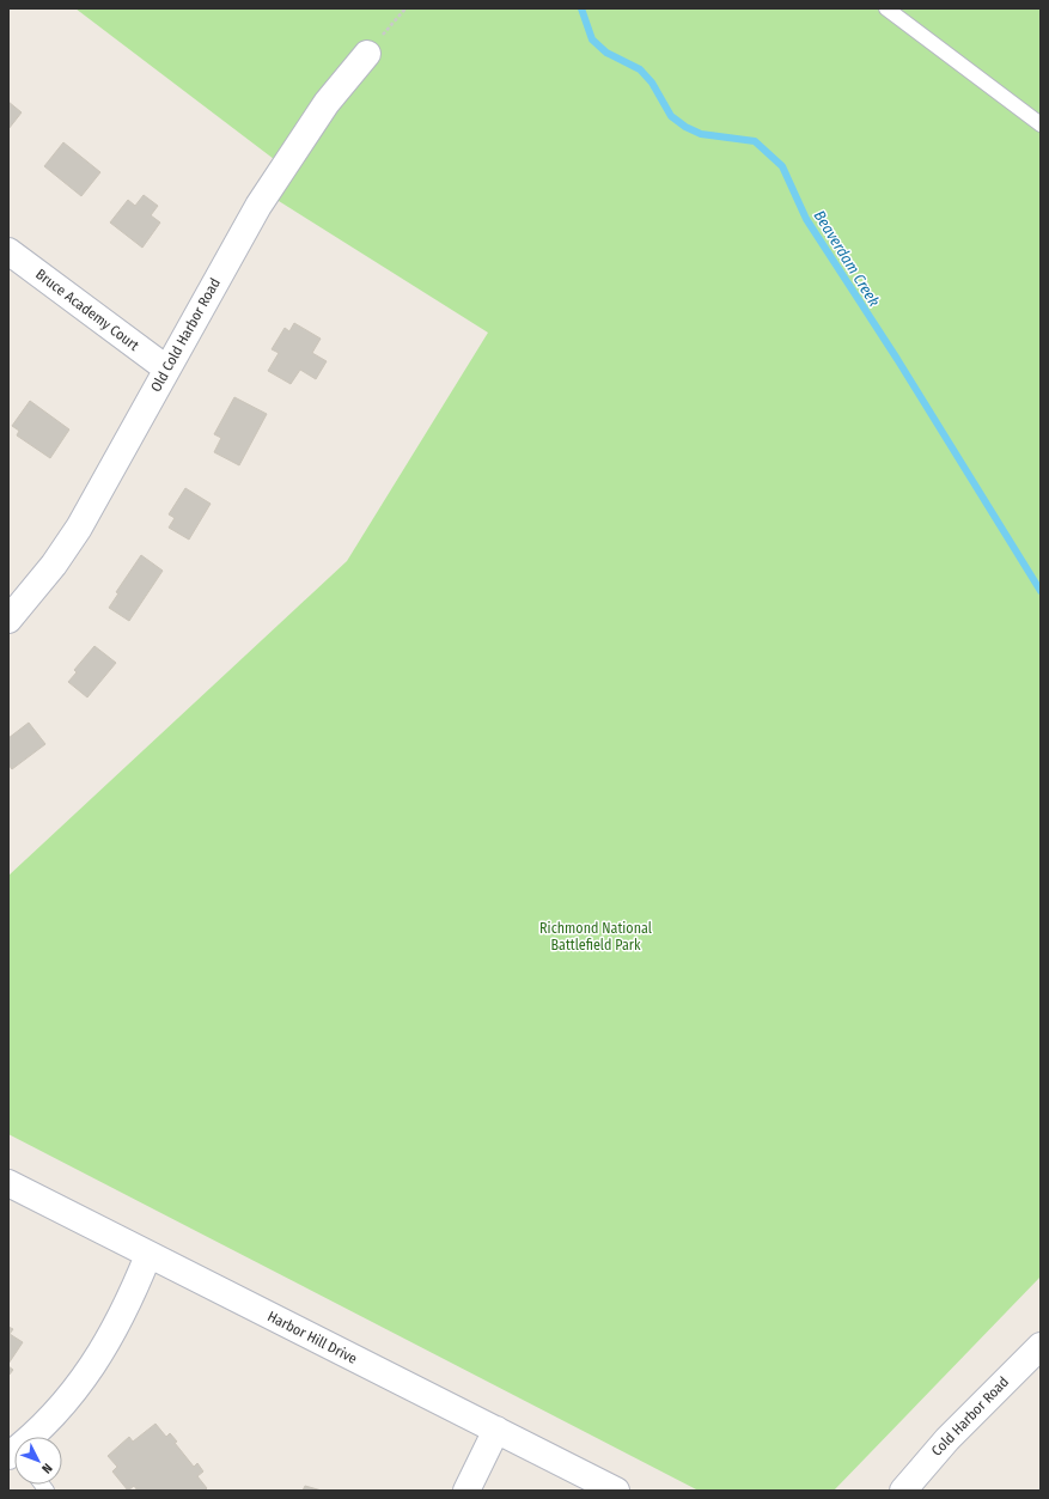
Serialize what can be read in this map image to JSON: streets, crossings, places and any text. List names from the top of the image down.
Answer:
{
  "streets": {
    "street": [
      "Bruce Academy Court",
      "Old Cold Harbor Road",
      "Harbor Hill Drive",
      "Cold Harbor Road"
    ]
  },
  "crossings": [
    ["Bruce Academy Court", "Old Cold Harbor Road"]
  ],
  "water": ["Beaverdam Creek"],
  "parks": ["Richmond National Battlefield Park"],
  "north": "bottom right"
}
